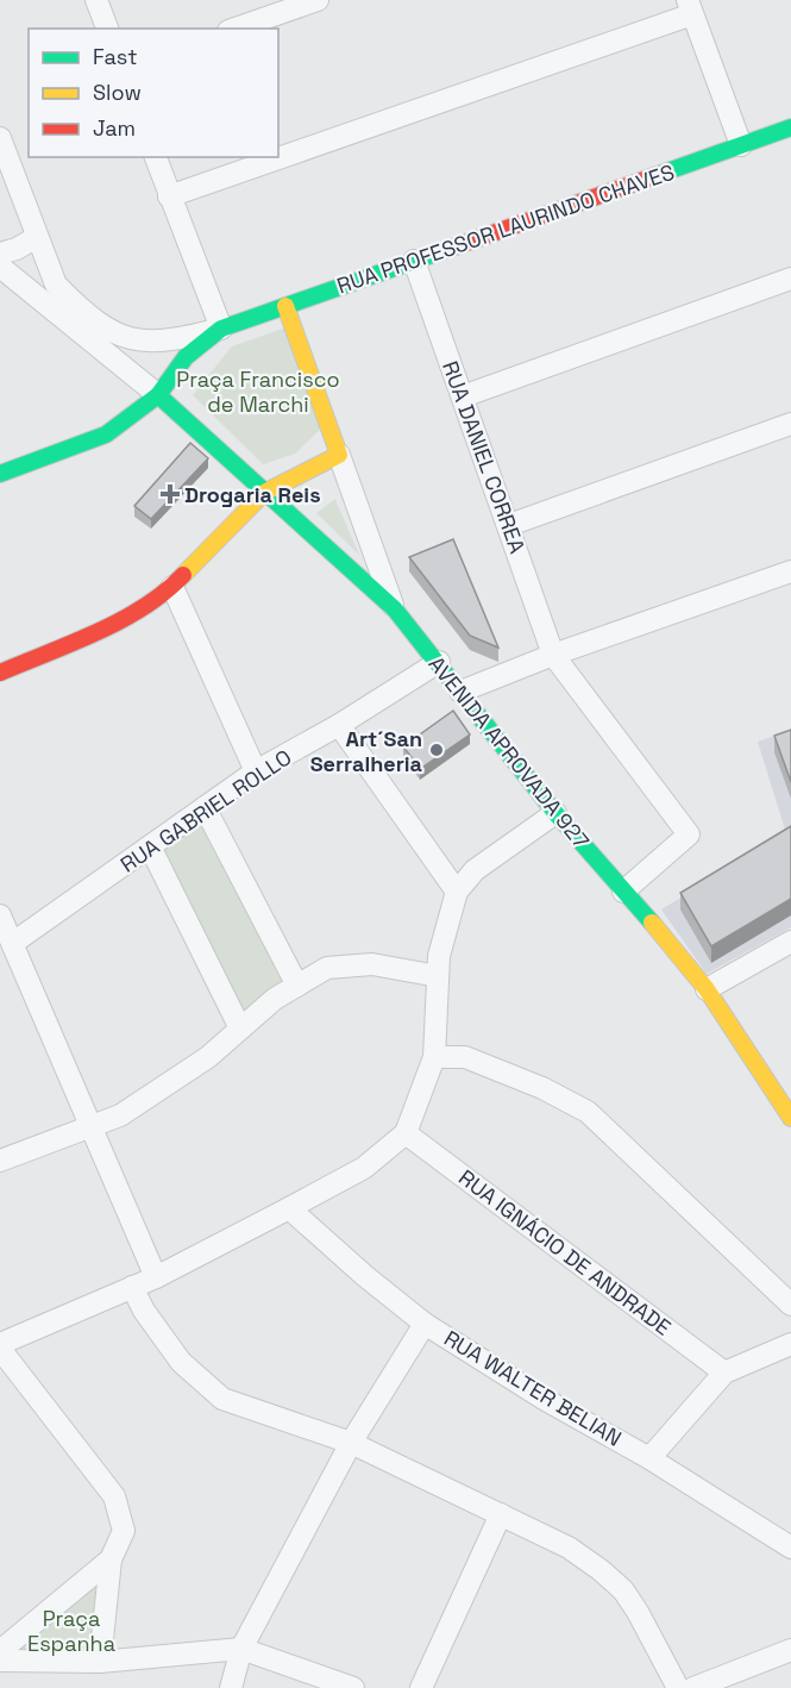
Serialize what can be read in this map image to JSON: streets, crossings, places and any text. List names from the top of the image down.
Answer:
{
  "streets": {
    "street": [
      "RUA PROFESSOR LAURINDO CHAVES",
      "RUA DANIEL CORREA",
      "AVENIDA APROVADA 927",
      "RUA GABRIEL ROLLO",
      "RUA IGNÁCIO DE ANDRADE",
      "RUA WALTER BELIAN"
    ]
  },
  "crossings": [
    ["RUA PROFESSOR LAURINDO CHAVES", "RUA DANIEL CORREA"],
    ["RUA DANIEL CORREA", "AVENIDA APROVADA 927"],
    ["AVENIDA APROVADA 927", "RUA GABRIEL ROLLO"]
  ],
  "parks": ["Praça Francisco de Marchi", "Praça Espanha"],
  "places": {
    "health": ["Drogaria Reis"],
    "other": ["Art´San Serralheria"]
  },
  "legend": ["Fast", "Slow", "Jam"]
}
